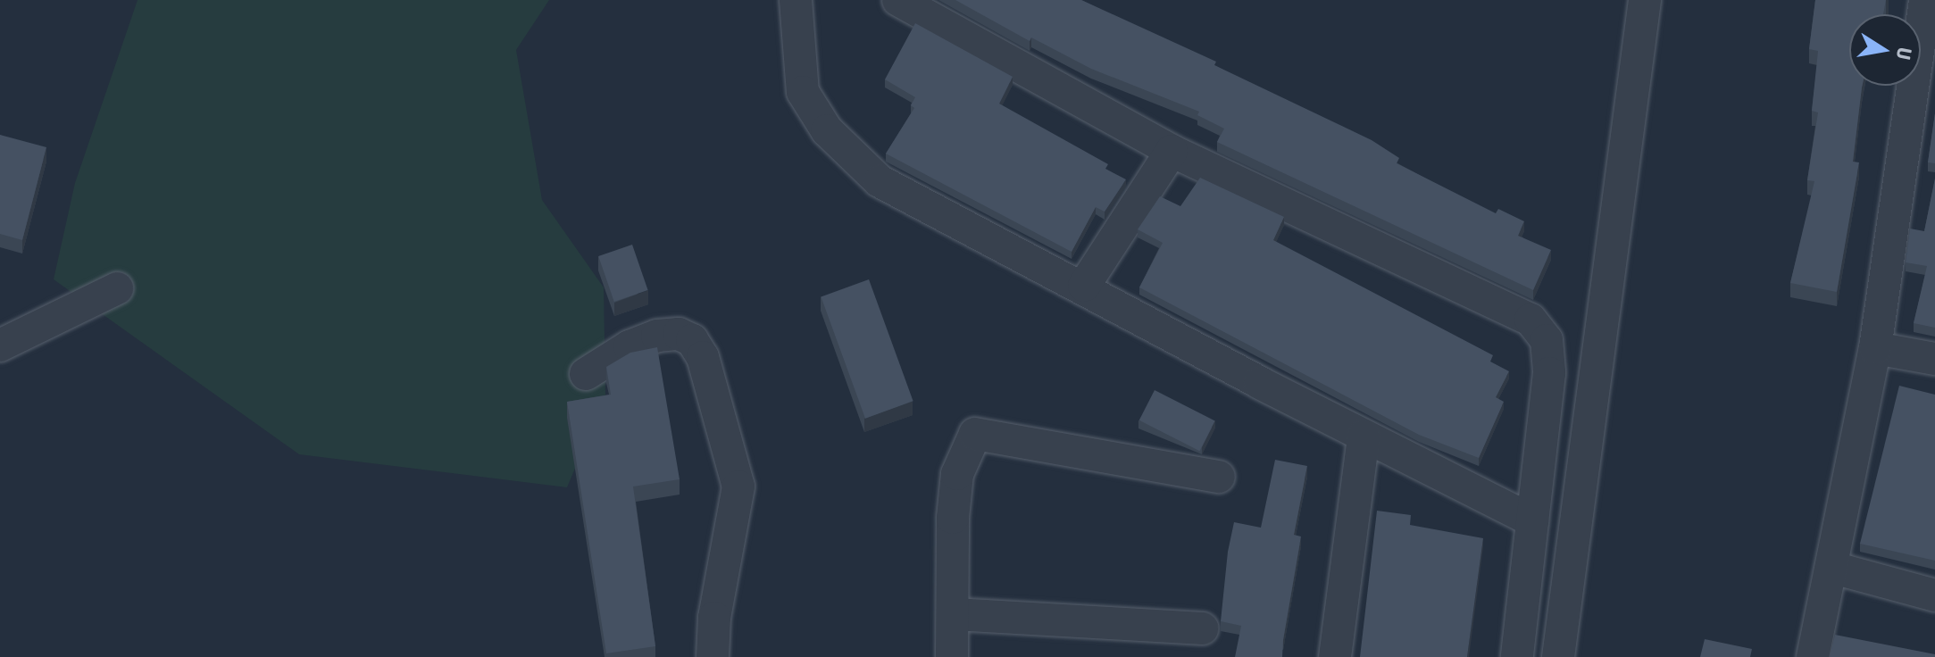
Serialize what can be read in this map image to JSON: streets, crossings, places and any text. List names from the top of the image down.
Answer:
{
  "north": "right"
}
